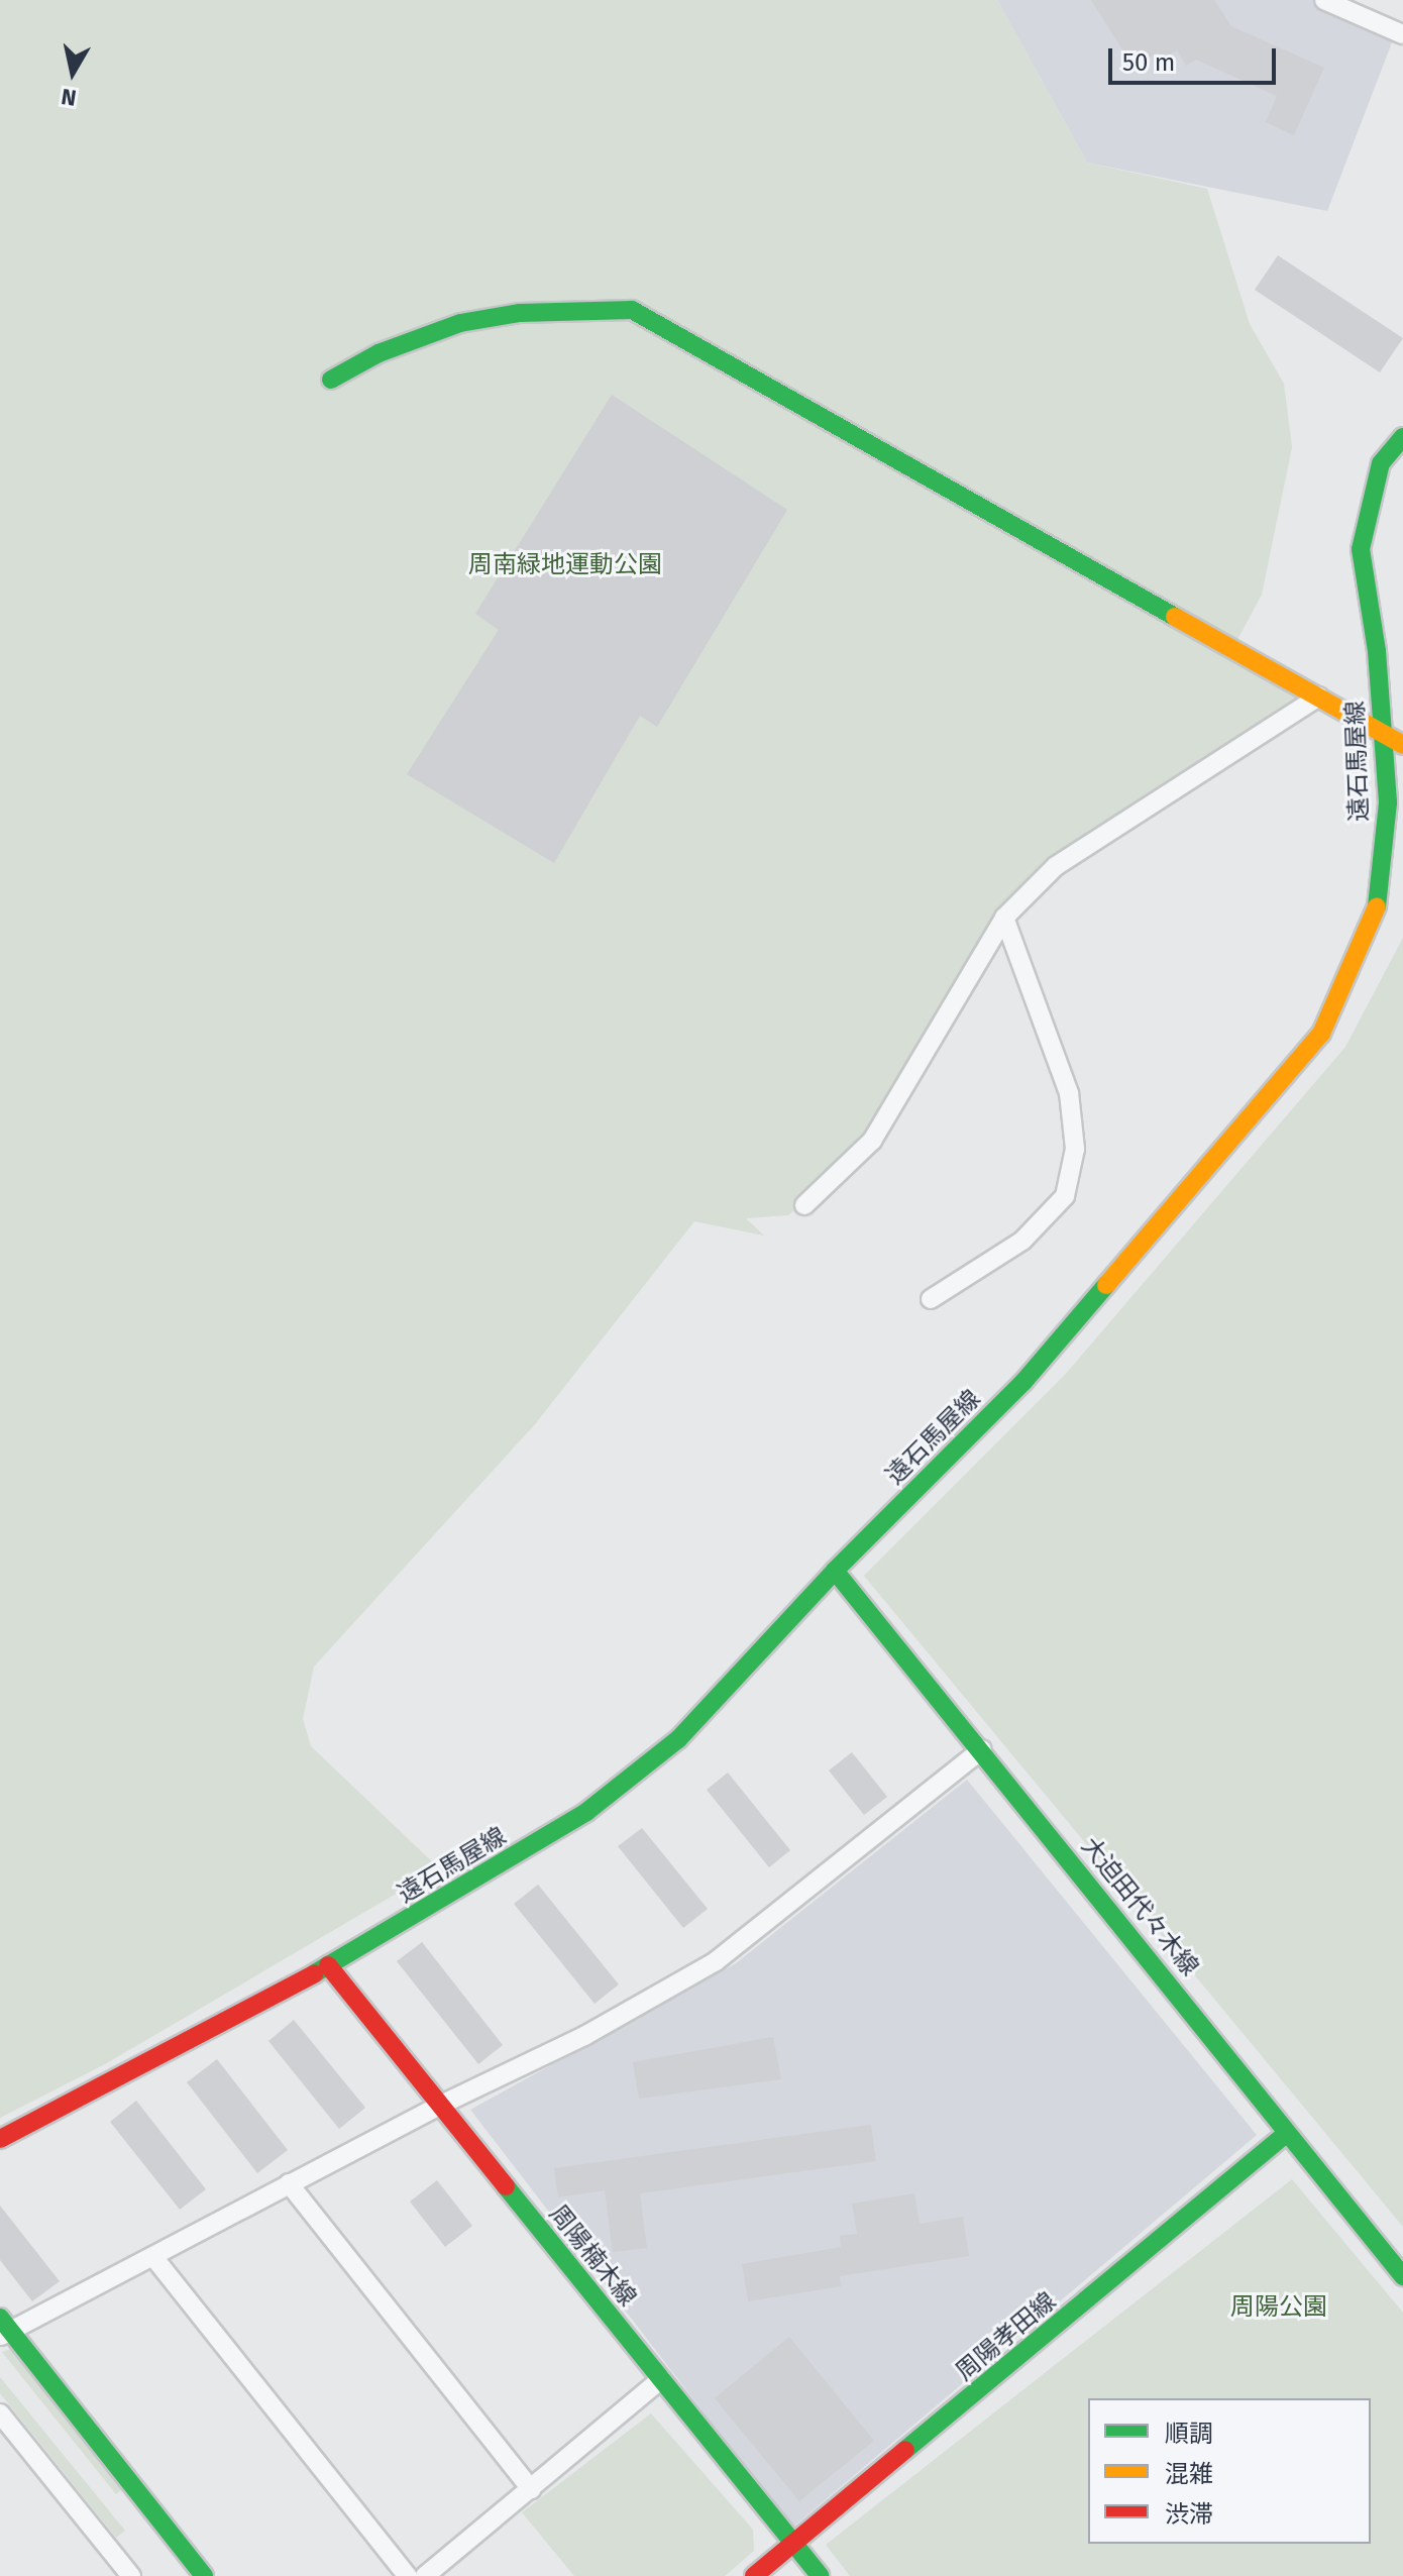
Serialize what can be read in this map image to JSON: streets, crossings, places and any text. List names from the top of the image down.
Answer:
{
  "streets": {
    "street": [
      "遠石馬屋線",
      "大迫田代々木線",
      "周陽楠木線",
      "周陽孝田線"
    ]
  },
  "crossings": [
    ["遠石馬屋線", "大迫田代々木線"],
    ["遠石馬屋線", "周陽楠木線"],
    ["大迫田代々木線", "周陽孝田線"],
    ["周陽楠木線", "周陽孝田線"]
  ],
  "parks": ["周南緑地運動公園", "周陽公園"],
  "legend": ["順調", "混雑", "渋滞"],
  "scale_bar": "50 m",
  "north": "bottom"
}
